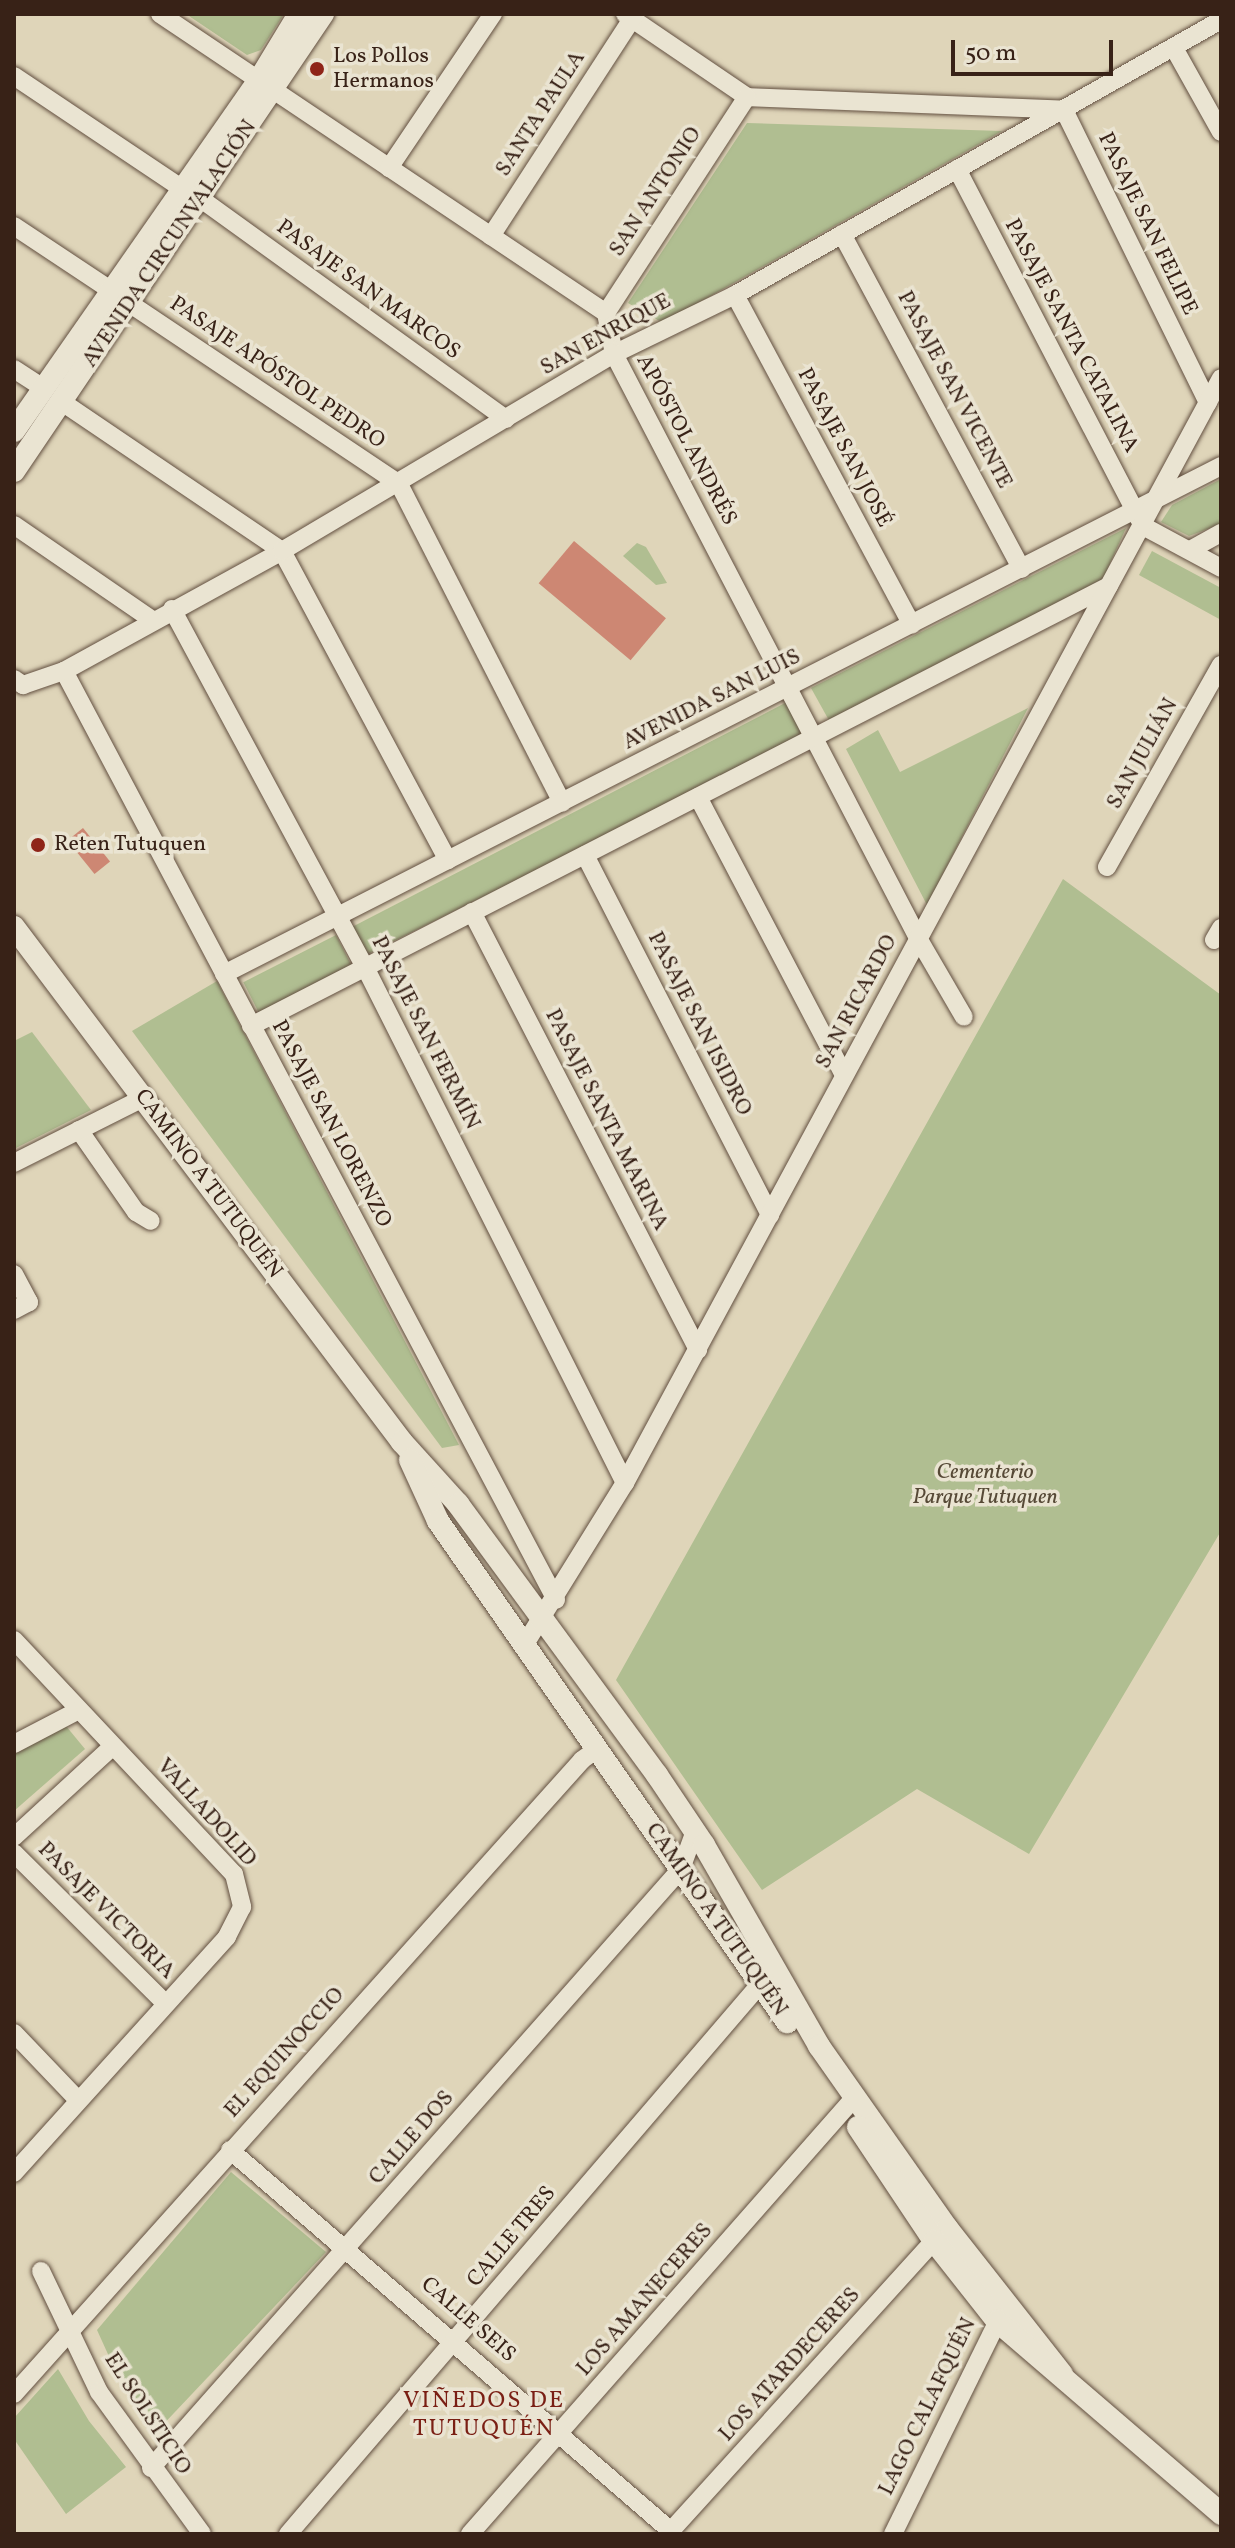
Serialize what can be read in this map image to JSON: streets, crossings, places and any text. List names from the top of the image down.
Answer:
{
  "streets": {
    "street": [
      "SANTA PAULA",
      "SAN ANTONIO",
      "PASAJE SAN FELIPE",
      "AVENIDA CIRCUNVALACIÓN",
      "PASAJE SAN MARCOS",
      "SAN ENRIQUE",
      "PASAJE SANTA CATALINA",
      "PASAJE APÓSTOL PEDRO",
      "PASAJE SAN VICENTE",
      "APÓSTOL ANDRÉS",
      "PASAJE SAN JOSÉ",
      "AVENIDA SAN LUIS",
      "SAN JULIÁN",
      "SAN RICARDO",
      "PASAJE SAN ISIDRO",
      "PASAJE SAN FERMÍN",
      "PASAJE SANTA MARINA",
      "PASAJE SAN LORENZO",
      "CAMINO A TUTUQUÉN",
      "VALLADOLID",
      "PASAJE VICTORIA",
      "EL EQUINOCCIO",
      "CALLE DOS",
      "CALLE TRES",
      "LOS AMANECERES",
      "CALLE SEIS",
      "LOS ATARDECERES",
      "LAGO CALAFQUÉN",
      "EL SOLSTICIO"
    ]
  },
  "crossings": [
    ["SAN ANTONIO", "APÓSTOL ANDRÉS"],
    ["PASAJE SAN FELIPE", "SAN ENRIQUE"],
    ["PASAJE SAN FELIPE", "SAN RICARDO"],
    ["AVENIDA CIRCUNVALACIÓN", "PASAJE SAN MARCOS"],
    ["AVENIDA CIRCUNVALACIÓN", "PASAJE APÓSTOL PEDRO"],
    ["PASAJE SAN MARCOS", "SAN ENRIQUE"],
    ["SAN ENRIQUE", "PASAJE SANTA CATALINA"],
    ["SAN ENRIQUE", "PASAJE APÓSTOL PEDRO"],
    ["SAN ENRIQUE", "PASAJE SAN VICENTE"],
    ["SAN ENRIQUE", "APÓSTOL ANDRÉS"],
    ["SAN ENRIQUE", "PASAJE SAN JOSÉ"],
    ["SAN ENRIQUE", "PASAJE SAN FERMÍN"],
    ["SAN ENRIQUE", "PASAJE SAN LORENZO"],
    ["PASAJE SANTA CATALINA", "AVENIDA SAN LUIS"],
    ["PASAJE SANTA CATALINA", "SAN RICARDO"],
    ["PASAJE SAN VICENTE", "AVENIDA SAN LUIS"],
    ["APÓSTOL ANDRÉS", "AVENIDA SAN LUIS"],
    ["APÓSTOL ANDRÉS", "SAN RICARDO"],
    ["PASAJE SAN JOSÉ", "AVENIDA SAN LUIS"],
    ["AVENIDA SAN LUIS", "SAN RICARDO"],
    ["AVENIDA SAN LUIS", "PASAJE SAN FERMÍN"],
    ["AVENIDA SAN LUIS", "PASAJE SAN LORENZO"],
    ["SAN RICARDO", "PASAJE SAN ISIDRO"],
    ["SAN RICARDO", "PASAJE SAN FERMÍN"],
    ["SAN RICARDO", "PASAJE SANTA MARINA"],
    ["SAN RICARDO", "PASAJE SAN LORENZO"],
    ["SAN RICARDO", "CAMINO A TUTUQUÉN"],
    ["CAMINO A TUTUQUÉN", "EL EQUINOCCIO"],
    ["CAMINO A TUTUQUÉN", "CALLE DOS"],
    ["CAMINO A TUTUQUÉN", "CALLE TRES"],
    ["CAMINO A TUTUQUÉN", "LOS AMANECERES"],
    ["CAMINO A TUTUQUÉN", "LOS ATARDECERES"],
    ["CAMINO A TUTUQUÉN", "LAGO CALAFQUÉN"],
    ["VALLADOLID", "PASAJE VICTORIA"],
    ["EL EQUINOCCIO", "CALLE SEIS"],
    ["EL EQUINOCCIO", "EL SOLSTICIO"],
    ["CALLE DOS", "CALLE SEIS"],
    ["CALLE DOS", "EL SOLSTICIO"],
    ["CALLE TRES", "CALLE SEIS"],
    ["LOS AMANECERES", "CALLE SEIS"],
    ["CALLE SEIS", "LOS ATARDECERES"]
  ],
  "districts": ["VIÑEDOS DE TUTUQUÉN"],
  "parks": ["Cementerio Parque Tutuquen"],
  "places": ["Los Pollos Hermanos", "Reten Tutuquen"],
  "scale_bar": "50 m"
}
